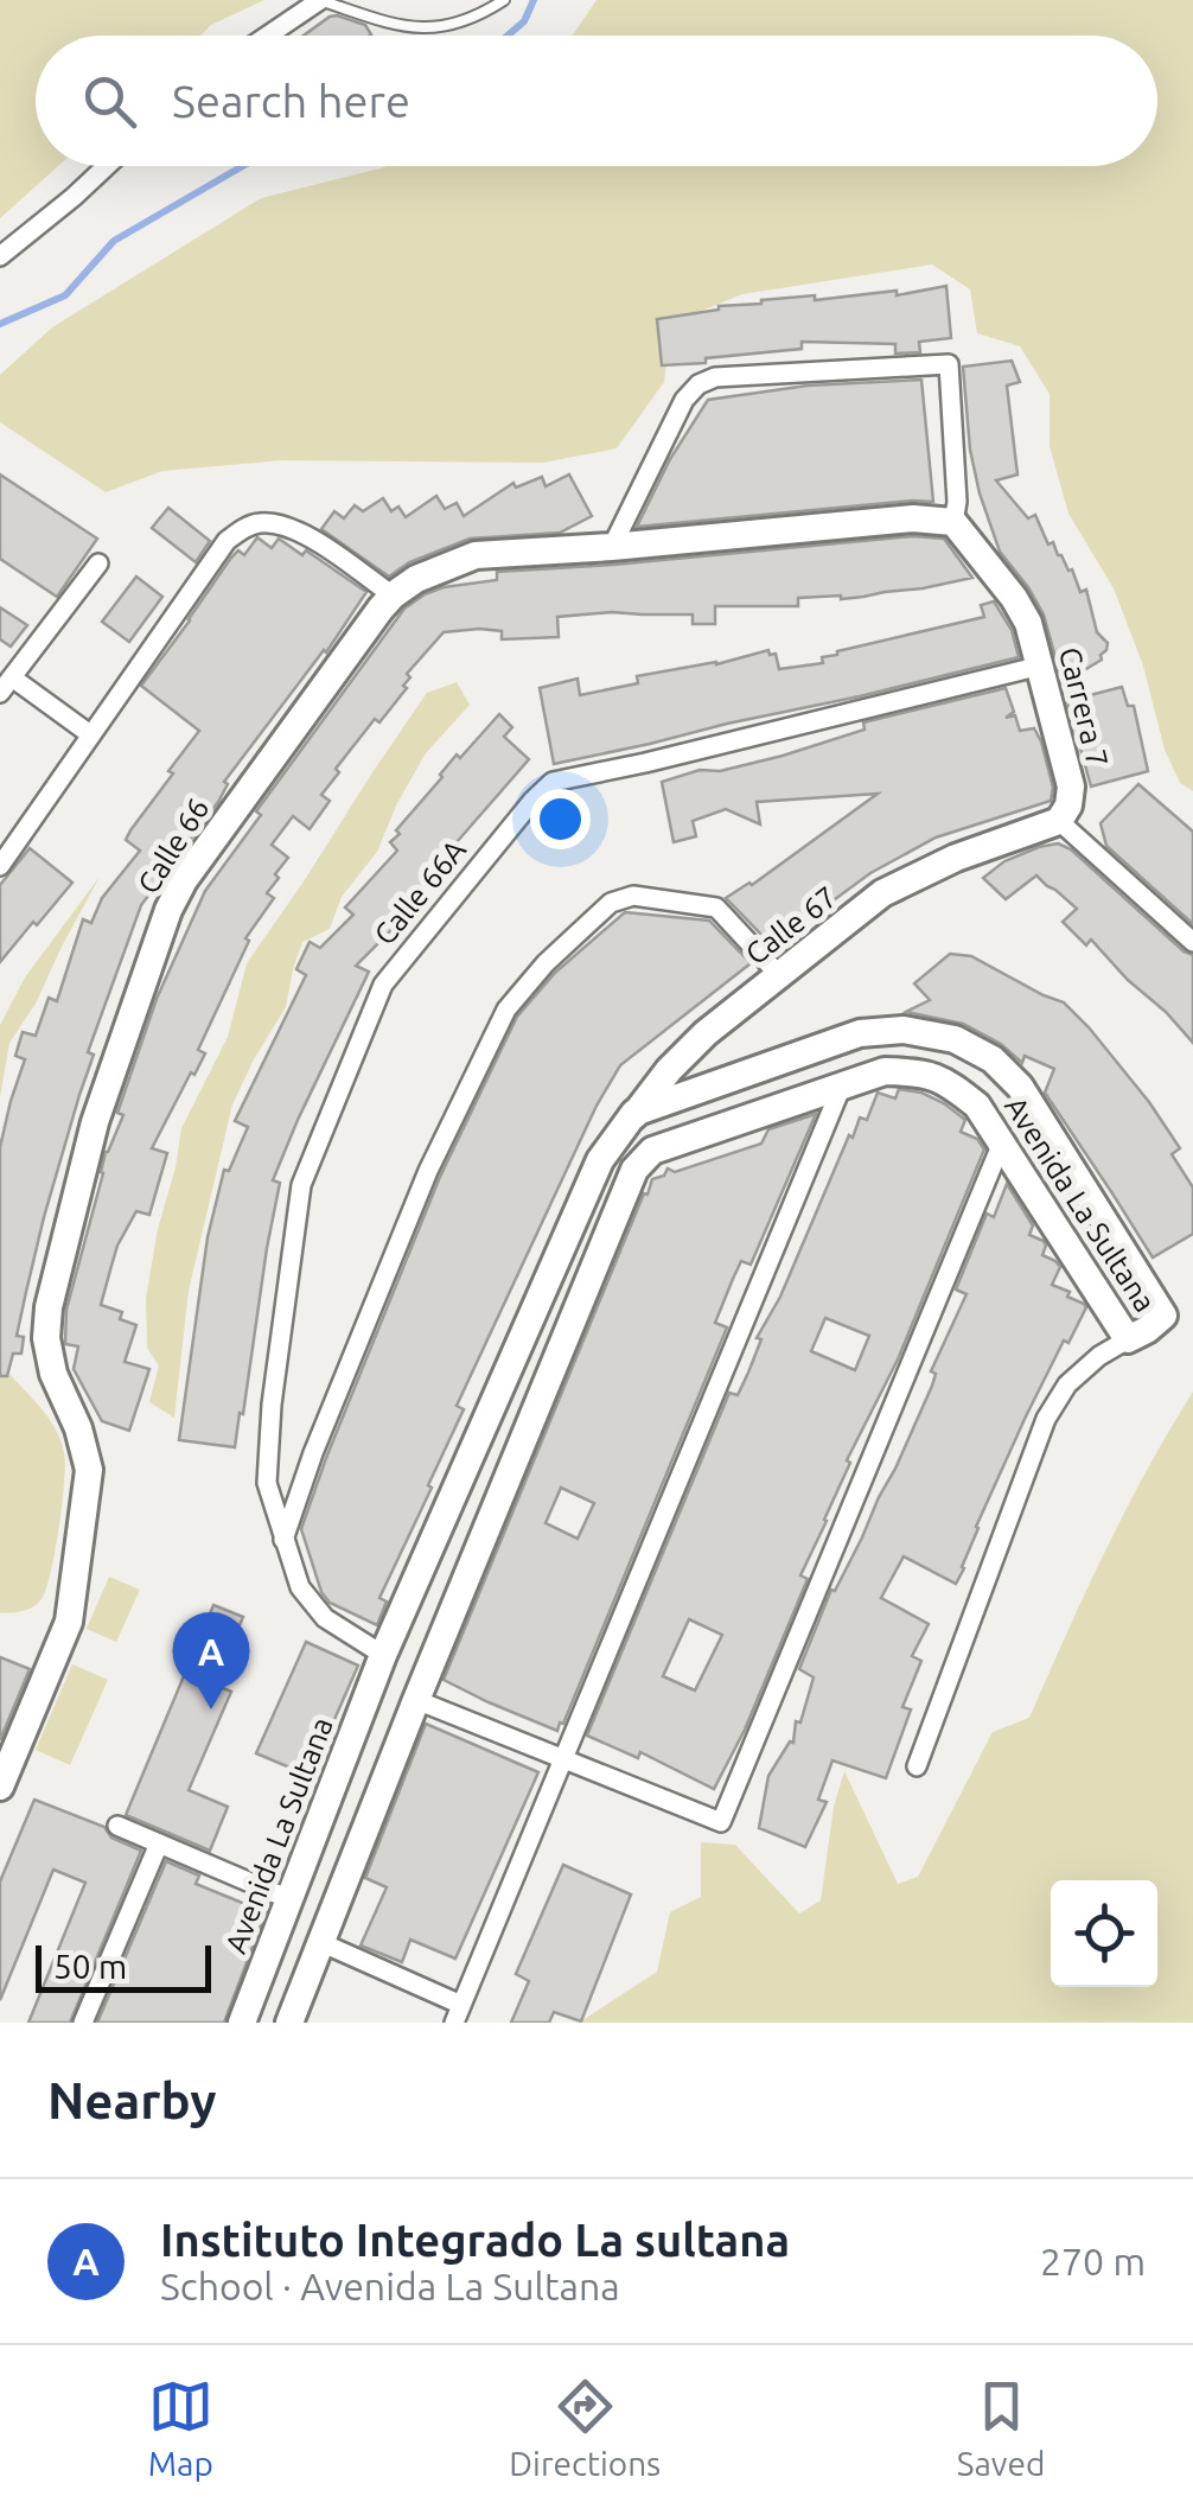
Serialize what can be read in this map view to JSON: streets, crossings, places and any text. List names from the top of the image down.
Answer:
{
  "streets": {
    "street": [
      "Carrera 7",
      "Calle 66",
      "Calle 66A",
      "Calle 67",
      "Avenida La Sultana"
    ]
  },
  "crossings": [
    ["Carrera 7", "Calle 66"],
    ["Carrera 7", "Calle 66A"],
    ["Carrera 7", "Calle 67"],
    ["Calle 66A", "Avenida La Sultana"],
    ["Calle 67", "Avenida La Sultana"]
  ],
  "scale_bar": "50 m",
  "page": {
    "search": "Search here",
    "pins": "A",
    "scale": "50 m",
    "heading": "Nearby",
    "list": [
      {
        "mark": "A",
        "name": "Instituto Integrado La sultana",
        "note": "School · Avenida La Sultana",
        "value": "270 m"
      }
    ],
    "nav": ["Map", "Directions", "Saved"]
  }
}
